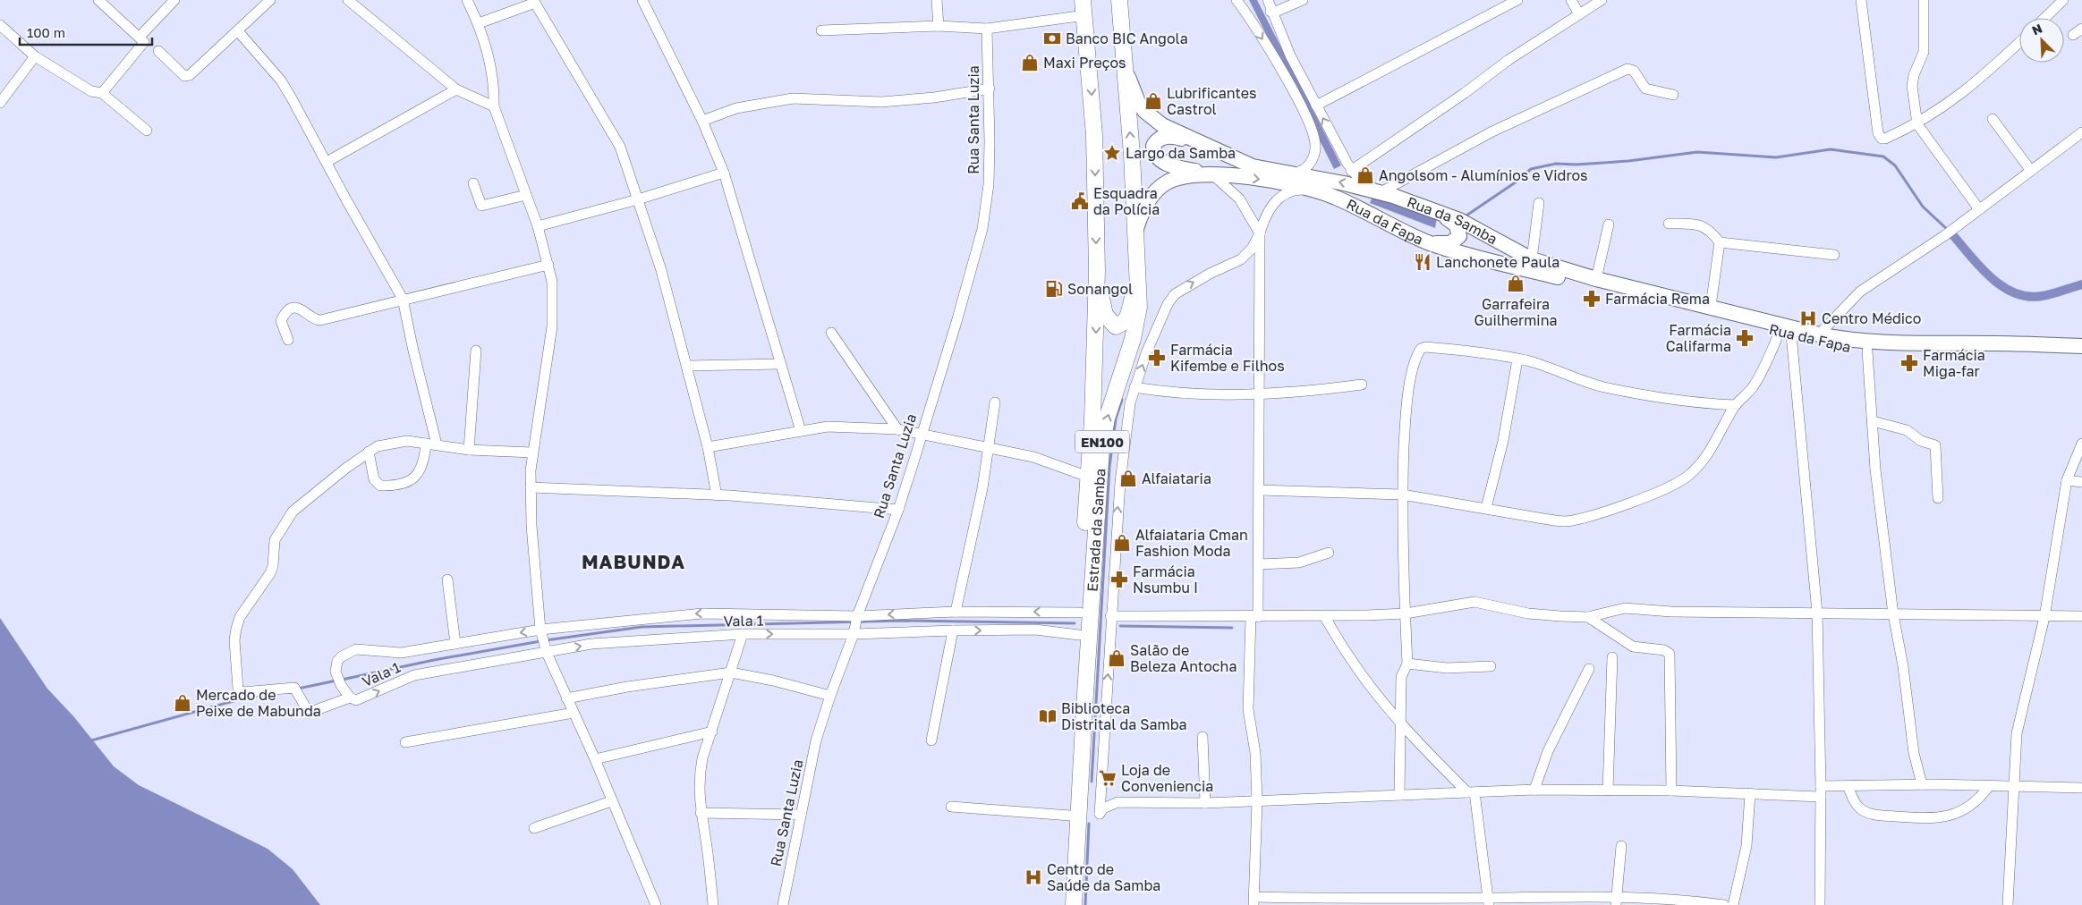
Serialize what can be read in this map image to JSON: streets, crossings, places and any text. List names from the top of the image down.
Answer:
{
  "streets": {
    "main road": [
      "Rua da Fapa",
      "Rua da Samba",
      "EN100",
      "Estrada da Samba"
    ],
    "street": ["Rua Santa Luzia", "Vala 1"]
  },
  "crossings": [
    ["Rua Santa Luzia", "Vala 1"],
    ["Rua da Fapa", "Estrada da Samba"],
    ["Rua da Samba", "Estrada da Samba"],
    ["Estrada da Samba", "Vala 1"]
  ],
  "districts": ["MABUNDA"],
  "places": {
    "bank": ["Banco BIC Angola"],
    "shop": [
      "Maxi Preços",
      "Lubrificantes Castrol",
      "Angolsom - Alumínios e Vidros",
      "Garrafeira Guilhermina",
      "Alfaiataria",
      "Alfaiataria Cman Fashion Moda",
      "Salão de Beleza Antocha",
      "Mercado de Peixe de Mabunda"
    ],
    "place": ["Largo da Samba"],
    "public building": ["Esquadra da Polícia"],
    "restaurant": ["Lanchonete Paula"],
    "fuel station": ["Sonangol"],
    "pharmacy": [
      "Farmácia Rema",
      "Farmácia Califarma",
      "Farmácia Kifembe e Filhos",
      "Farmácia Miga-far",
      "Farmácia Nsumbu I"
    ],
    "hospital": ["Centro Médico", "Centro de Saúde da Samba"],
    "library": ["Biblioteca Distrital da Samba"],
    "supermarket": ["Loja de Conveniencia"]
  },
  "scale_bar": "100 m",
  "north": "top left"
}
